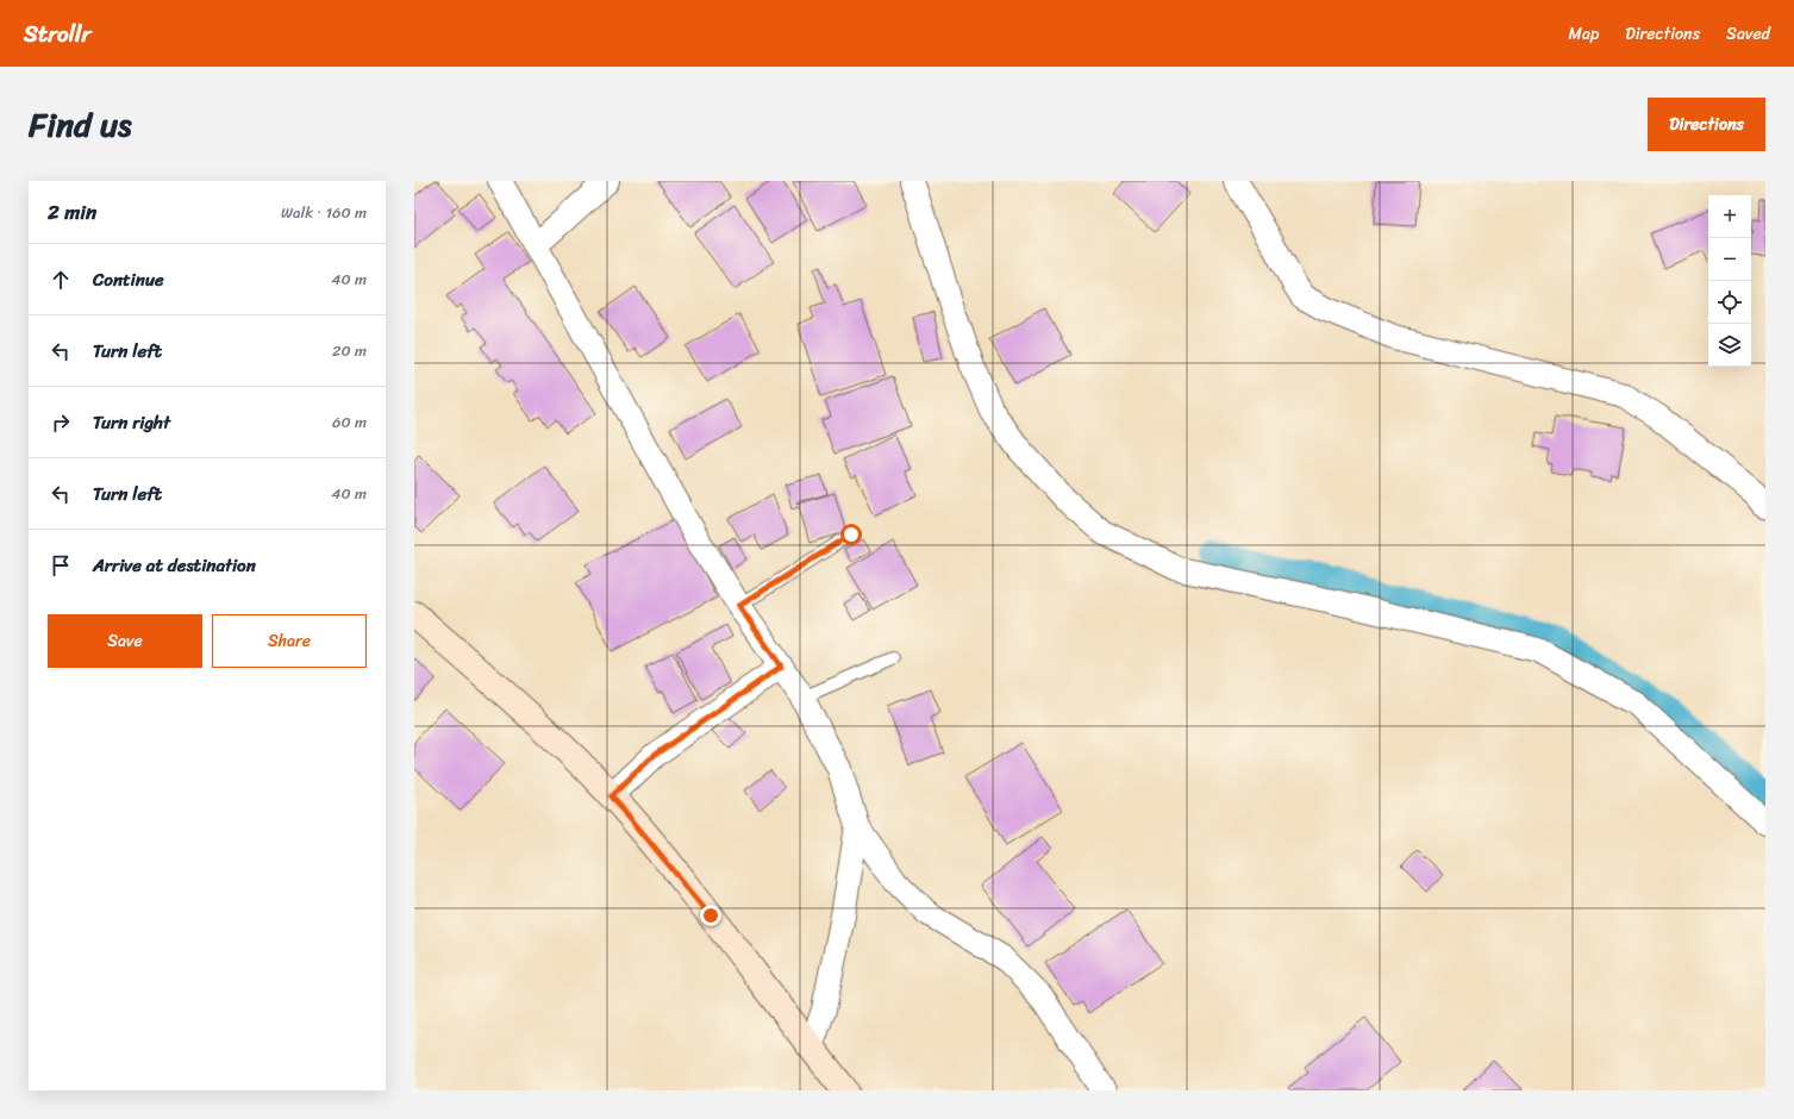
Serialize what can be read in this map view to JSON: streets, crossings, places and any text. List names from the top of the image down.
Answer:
{
  "page": {
    "header": "Strollr",
    "nav": ["Map", "Directions", "Saved"],
    "title": "Find us",
    "buttons": [
      "Directions",
      ["Save", "Share"]
    ],
    "heading": ["2 min", "Walk · 160 m"],
    "map_buttons": ["+", "−"],
    "list": [
      ["Continue", "40 m"],
      ["Turn left", "20 m"],
      ["Turn right", "60 m"],
      ["Turn left", "40 m"],
      "Arrive at destination"
    ]
  }
}
